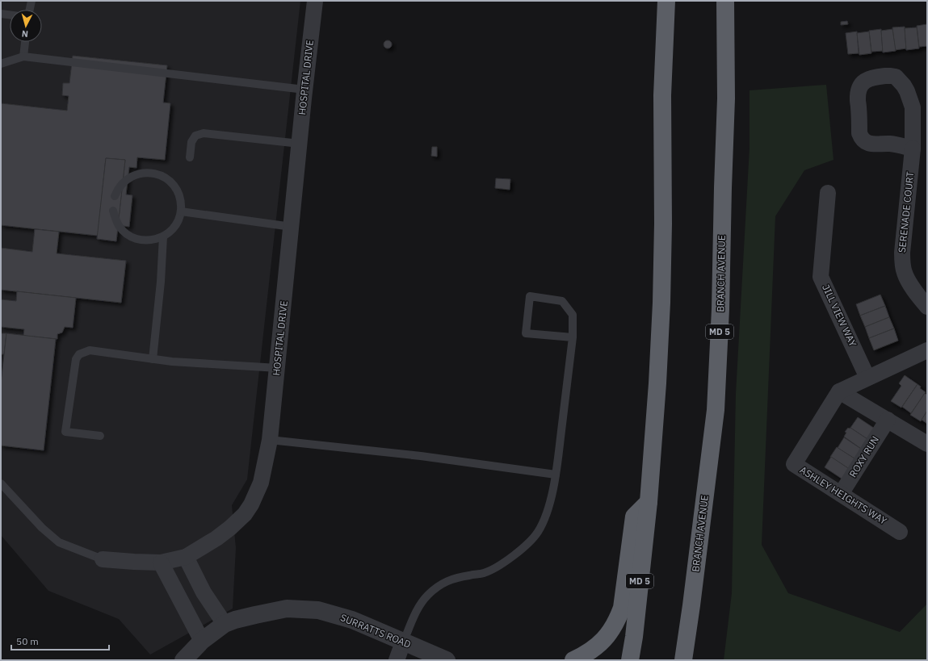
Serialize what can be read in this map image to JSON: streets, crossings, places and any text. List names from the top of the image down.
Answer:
{
  "streets": {
    "highway": ["BRANCH AVENUE", "MD 5"],
    "street": [
      "HOSPITAL DRIVE",
      "SERENADE COURT",
      "JILL VIEW WAY",
      "ROXY RUN",
      "ASHLEY HEIGHTS WAY",
      "SURRATTS ROAD"
    ]
  },
  "crossings": [
    ["ROXY RUN", "ASHLEY HEIGHTS WAY"]
  ],
  "scale_bar": "50 m",
  "north": "bottom"
}
